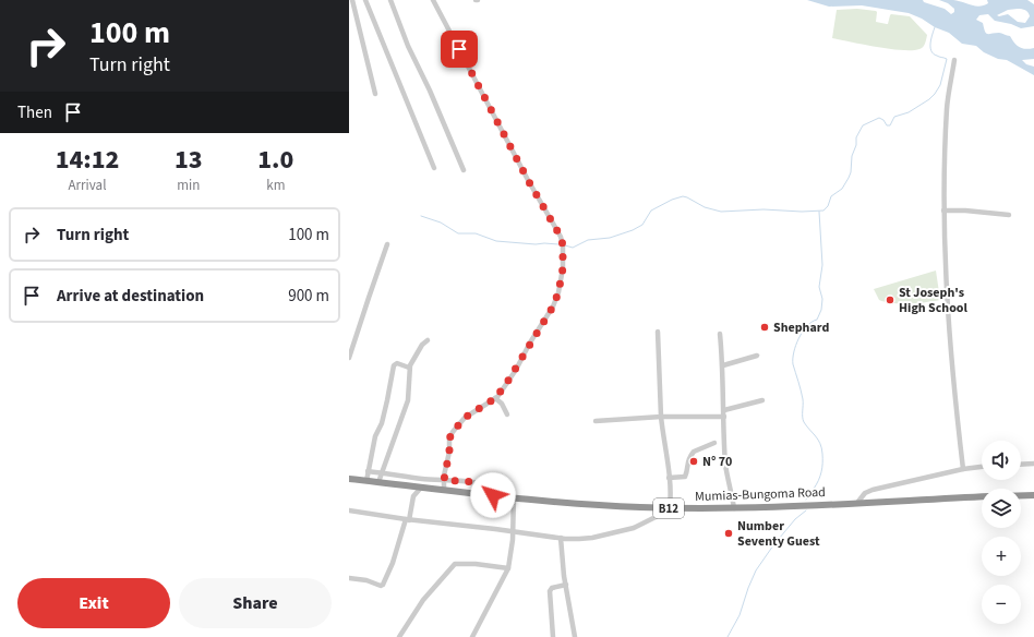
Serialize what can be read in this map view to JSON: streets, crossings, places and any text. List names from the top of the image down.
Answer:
{
  "streets": {
    "highway": ["Mumias-Bungoma Road", "B12"]
  },
  "places": [
    "St Joseph's High School",
    "Shephard",
    "N° 70",
    "Number Seventy Guest"
  ],
  "page": {
    "turn": ["100 m", "Turn right"],
    "then": "Then",
    "eta": [
      "14:12",
      "Arrival",
      "13",
      "min",
      "1.0",
      "km"
    ],
    "list": [
      {
        "name": "Turn right",
        "value": "100 m"
      },
      {
        "name": "Arrive at destination",
        "value": "900 m"
      }
    ],
    "map_buttons": ["+", "−"],
    "buttons": ["Exit", "Share"]
  }
}
